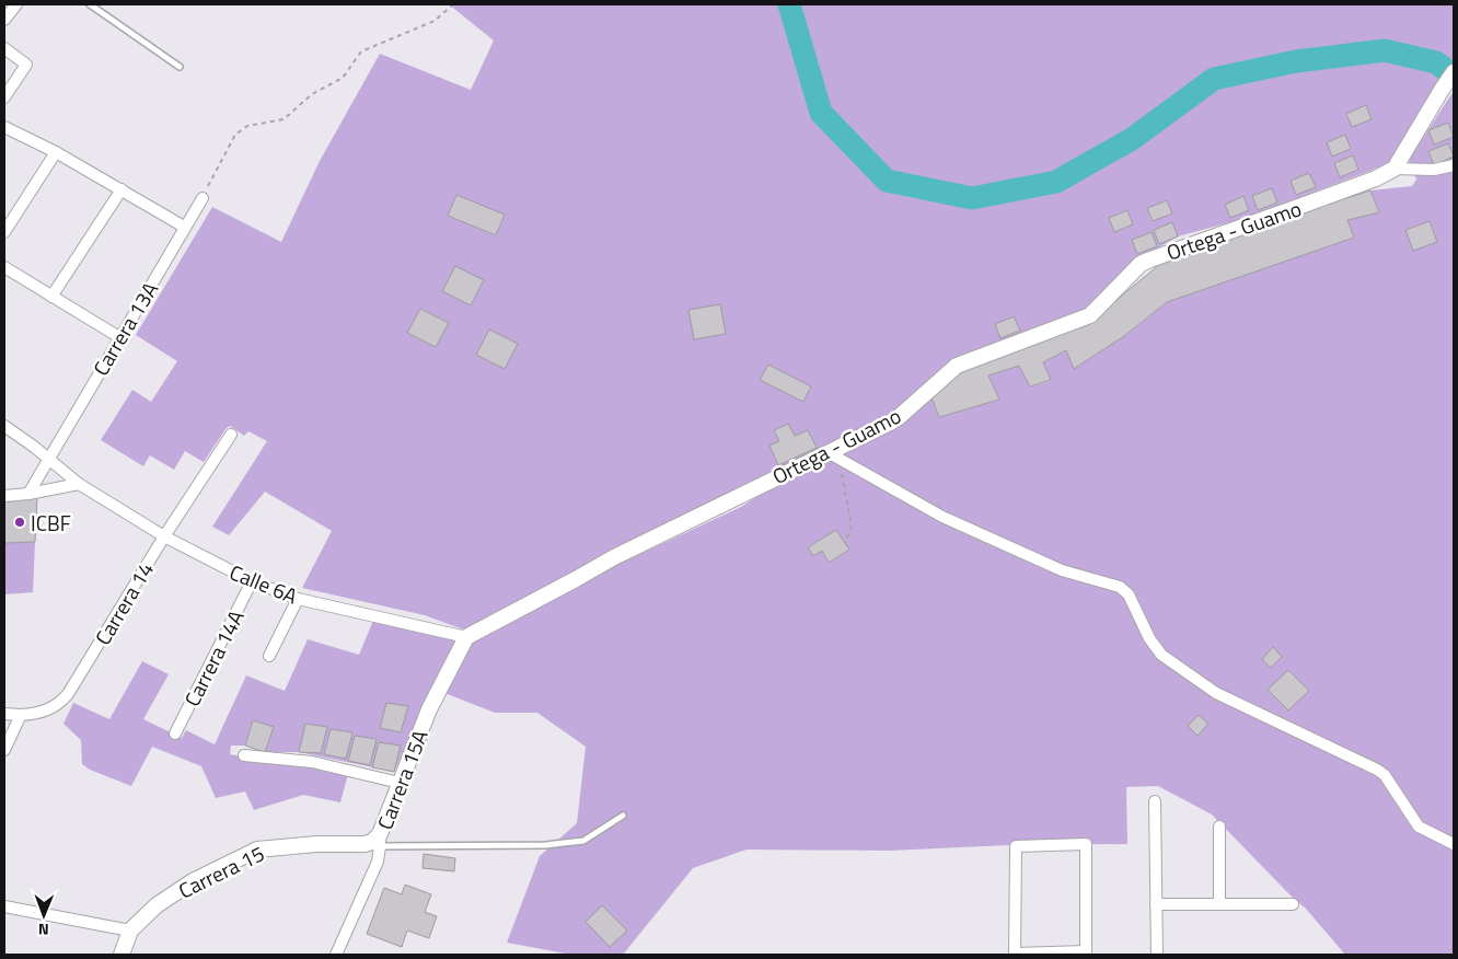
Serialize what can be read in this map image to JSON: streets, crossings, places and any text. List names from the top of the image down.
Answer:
{
  "streets": {
    "street": [
      "Ortega - Guamo",
      "Carrera 13A",
      "Calle 6A",
      "Carrera 14",
      "Carrera 14A",
      "Carrera 15A",
      "Carrera 15"
    ]
  },
  "crossings": [
    ["Ortega - Guamo", "Calle 6A"],
    ["Ortega - Guamo", "Carrera 15A"],
    ["Carrera 13A", "Calle 6A"],
    ["Calle 6A", "Carrera 14"],
    ["Calle 6A", "Carrera 14A"],
    ["Calle 6A", "Carrera 15A"],
    ["Carrera 15A", "Carrera 15"]
  ],
  "places": ["ICBF"],
  "north": "bottom"
}
